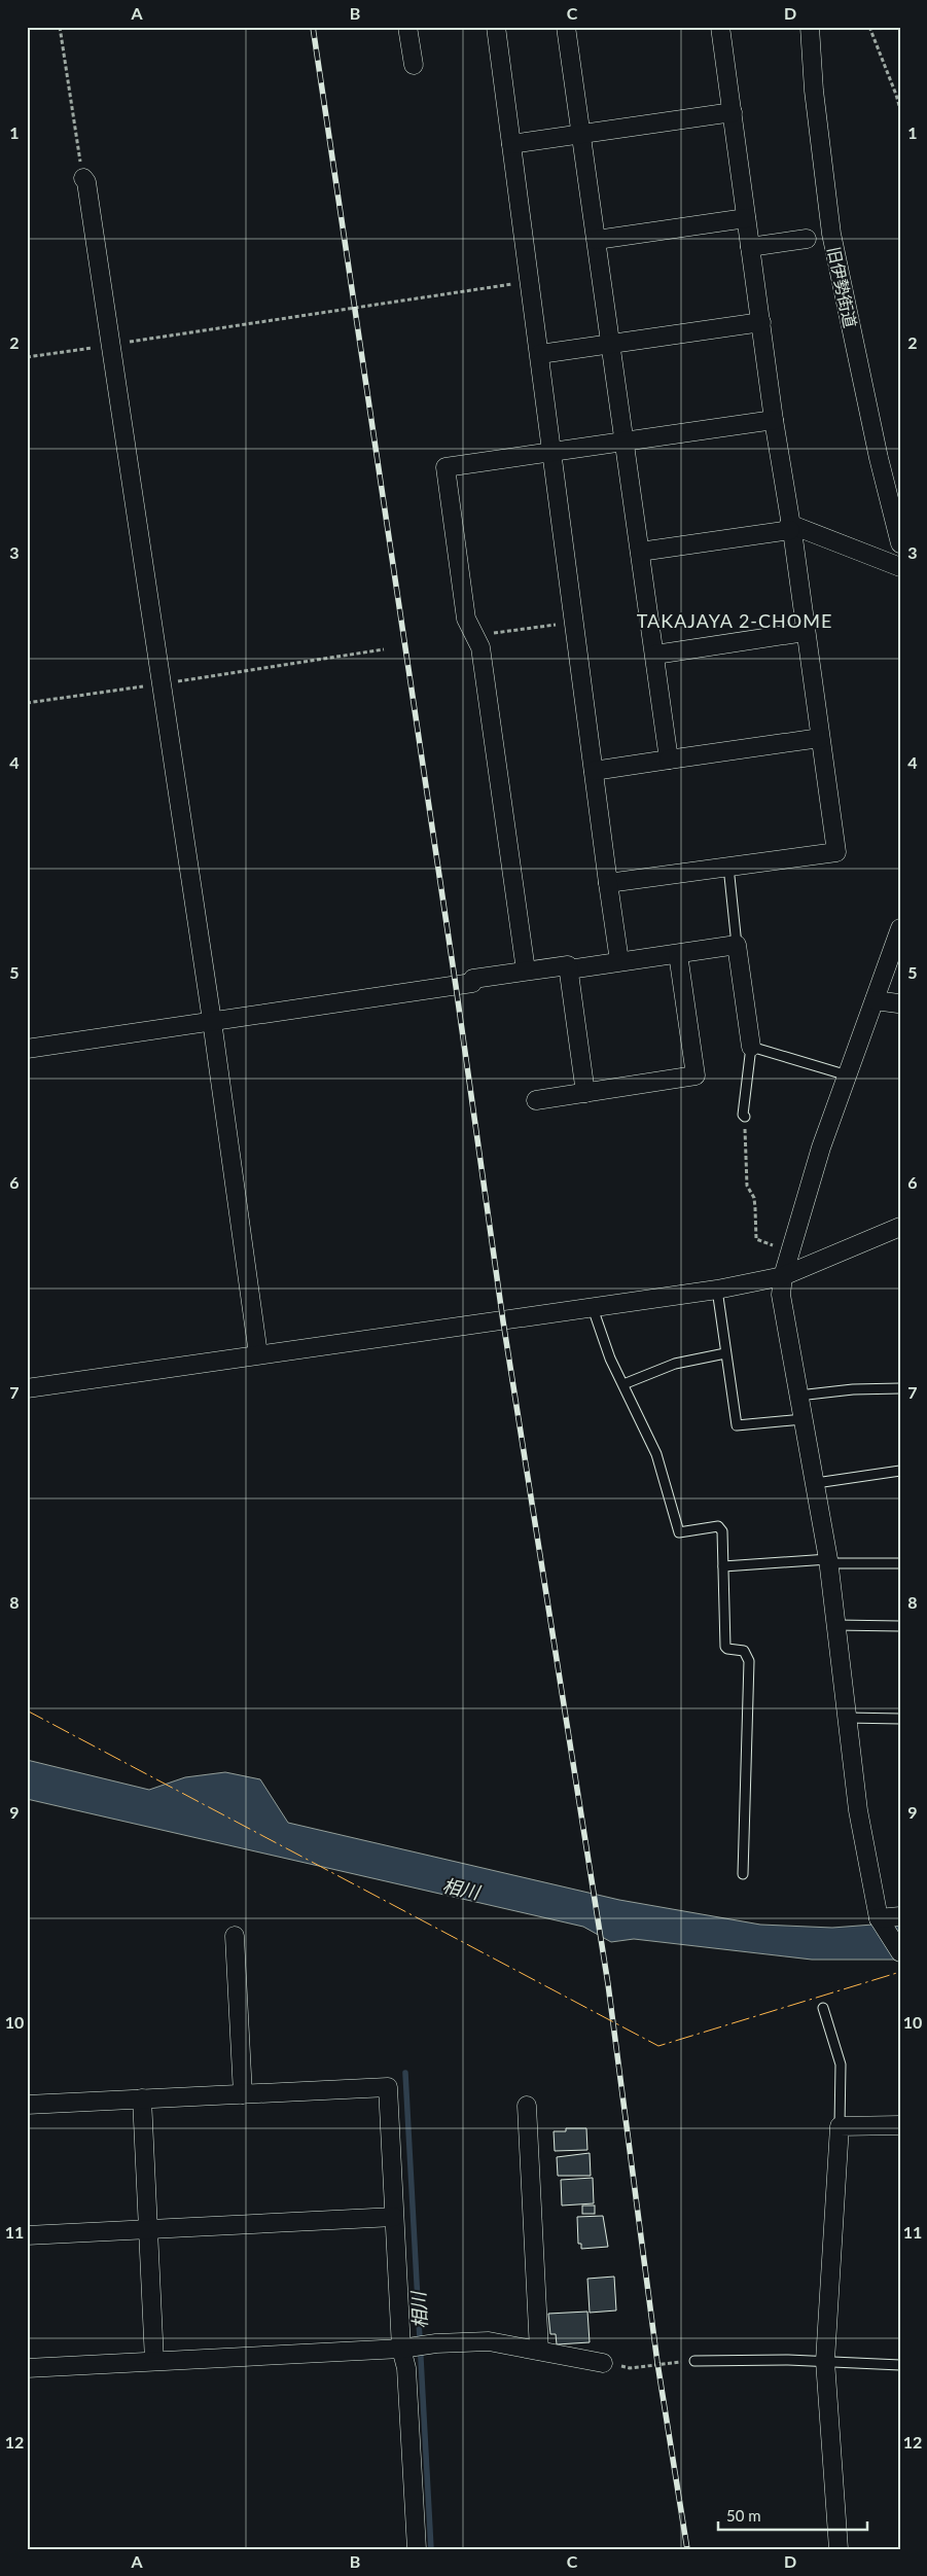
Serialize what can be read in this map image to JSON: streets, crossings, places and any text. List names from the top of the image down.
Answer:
{
  "streets": {
    "street": ["旧伊勢街道"]
  },
  "districts": ["TAKAJAYA 2-CHOME"],
  "water": ["相川"],
  "scale_bar": "50 m",
  "grid": {
    "columns": [
      "A",
      "B",
      "C",
      "D"
    ],
    "rows": [
      "1",
      "2",
      "3",
      "4",
      "5",
      "6",
      "7",
      "8",
      "9",
      "10",
      "11",
      "12"
    ]
  }
}
